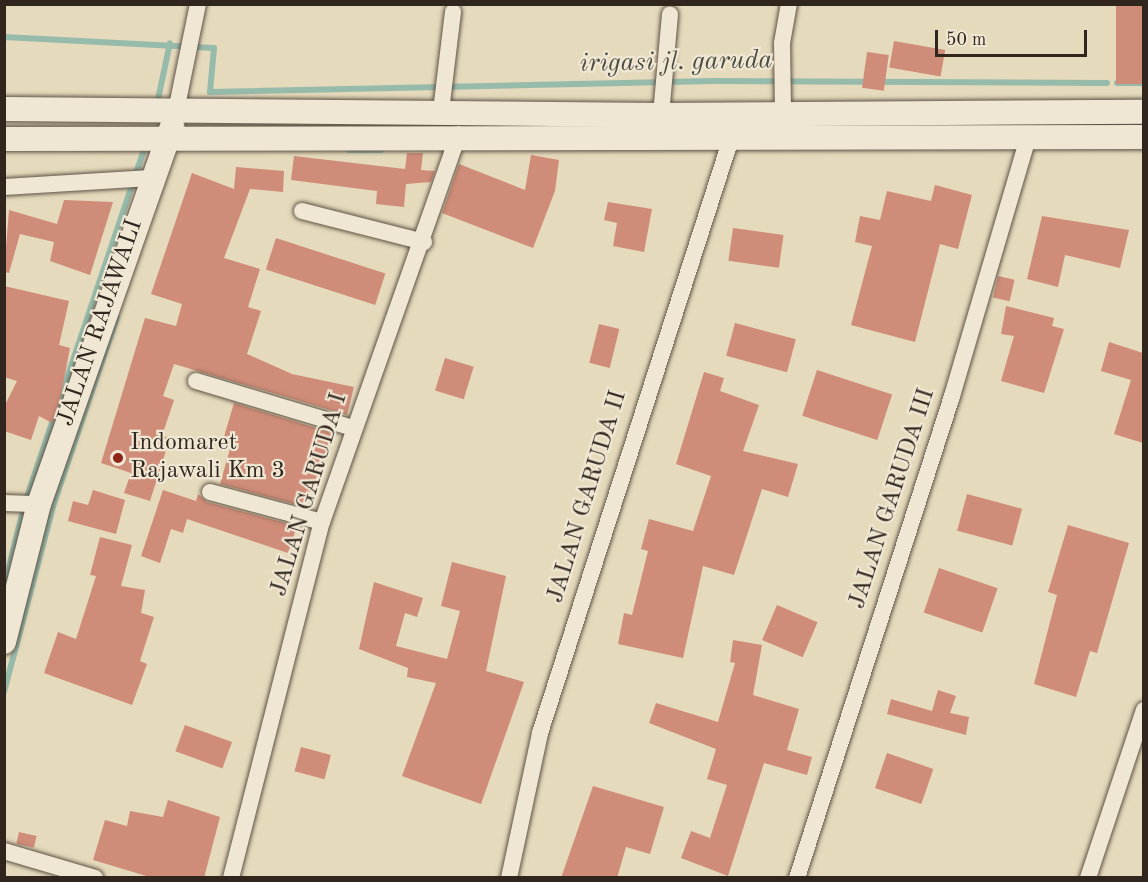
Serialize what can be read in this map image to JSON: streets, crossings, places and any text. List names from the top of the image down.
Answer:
{
  "streets": {
    "main road": ["JALAN RAJAWALI"],
    "street": ["JALAN GARUDA I", "JALAN GARUDA II", "JALAN GARUDA III"]
  },
  "water": ["irigasi jl. garuda"],
  "places": ["Indomaret Rajawali Km 3"],
  "scale_bar": "50 m"
}
